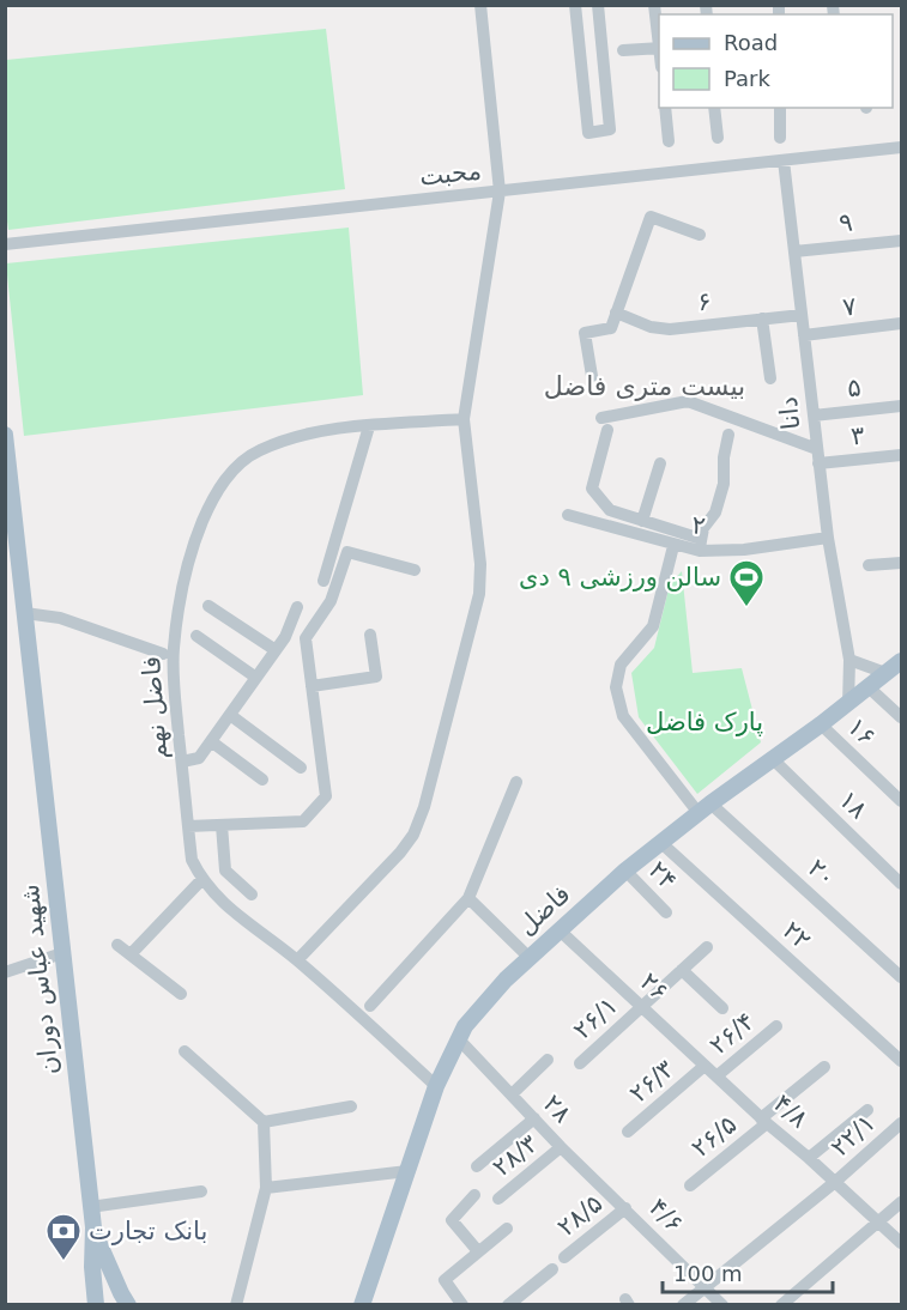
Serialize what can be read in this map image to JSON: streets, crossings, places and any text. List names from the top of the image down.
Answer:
{
  "streets": {
    "main road": ["فاضل", "شهید عباس دوران"],
    "street": [
      "محبت",
      "۹",
      "۶",
      "۷",
      "۵",
      "دانا",
      "۳",
      "۲",
      "فاضل نهم",
      "۱۶",
      "۱۸",
      "۲۰",
      "۲۴",
      "۲۲",
      "۲۶",
      "۲۶/۱",
      "۲۶/۴",
      "۲۶/۳",
      "۲۸",
      "۴/۸",
      "۲۲/۱",
      "۲۶/۵",
      "۲۸/۳",
      "۲۸/۵",
      "۴/۶"
    ]
  },
  "crossings": [
    ["محبت", "دانا"],
    ["۹", "دانا"],
    ["۶", "دانا"],
    ["۷", "دانا"],
    ["۵", "دانا"],
    ["دانا", "۳"],
    ["دانا", "۲"],
    ["دانا", "فاضل"],
    ["۲", "۲۰"],
    ["فاضل نهم", "فاضل"],
    ["۱۶", "فاضل"],
    ["۱۸", "فاضل"],
    ["۲۰", "فاضل"],
    ["۲۴", "فاضل"],
    ["فاضل", "۲۲"],
    ["فاضل", "۲۶"],
    ["فاضل", "۲۸"],
    ["۲۶", "۲۶/۱"],
    ["۲۶", "۲۶/۴"],
    ["۲۶", "۲۶/۳"],
    ["۲۶", "۴/۸"],
    ["۲۶/۴", "۴/۸"],
    ["۲۸", "۲۸/۳"],
    ["۲۸", "۲۸/۵"],
    ["۲۸", "۴/۶"],
    ["۴/۸", "۲۲/۱"],
    ["۴/۸", "۲۶/۵"],
    ["۲۲/۱", "۴/۶"],
    ["۲۸/۵", "۴/۶"]
  ],
  "districts": ["بیست متری فاضل"],
  "parks": ["پارک فاضل"],
  "places": {
    "sports": ["سالن ورزشی ۹ دی"],
    "bank": ["بانک تجارت"]
  },
  "legend": ["Road", "Park"],
  "scale_bar": "100 m"
}
